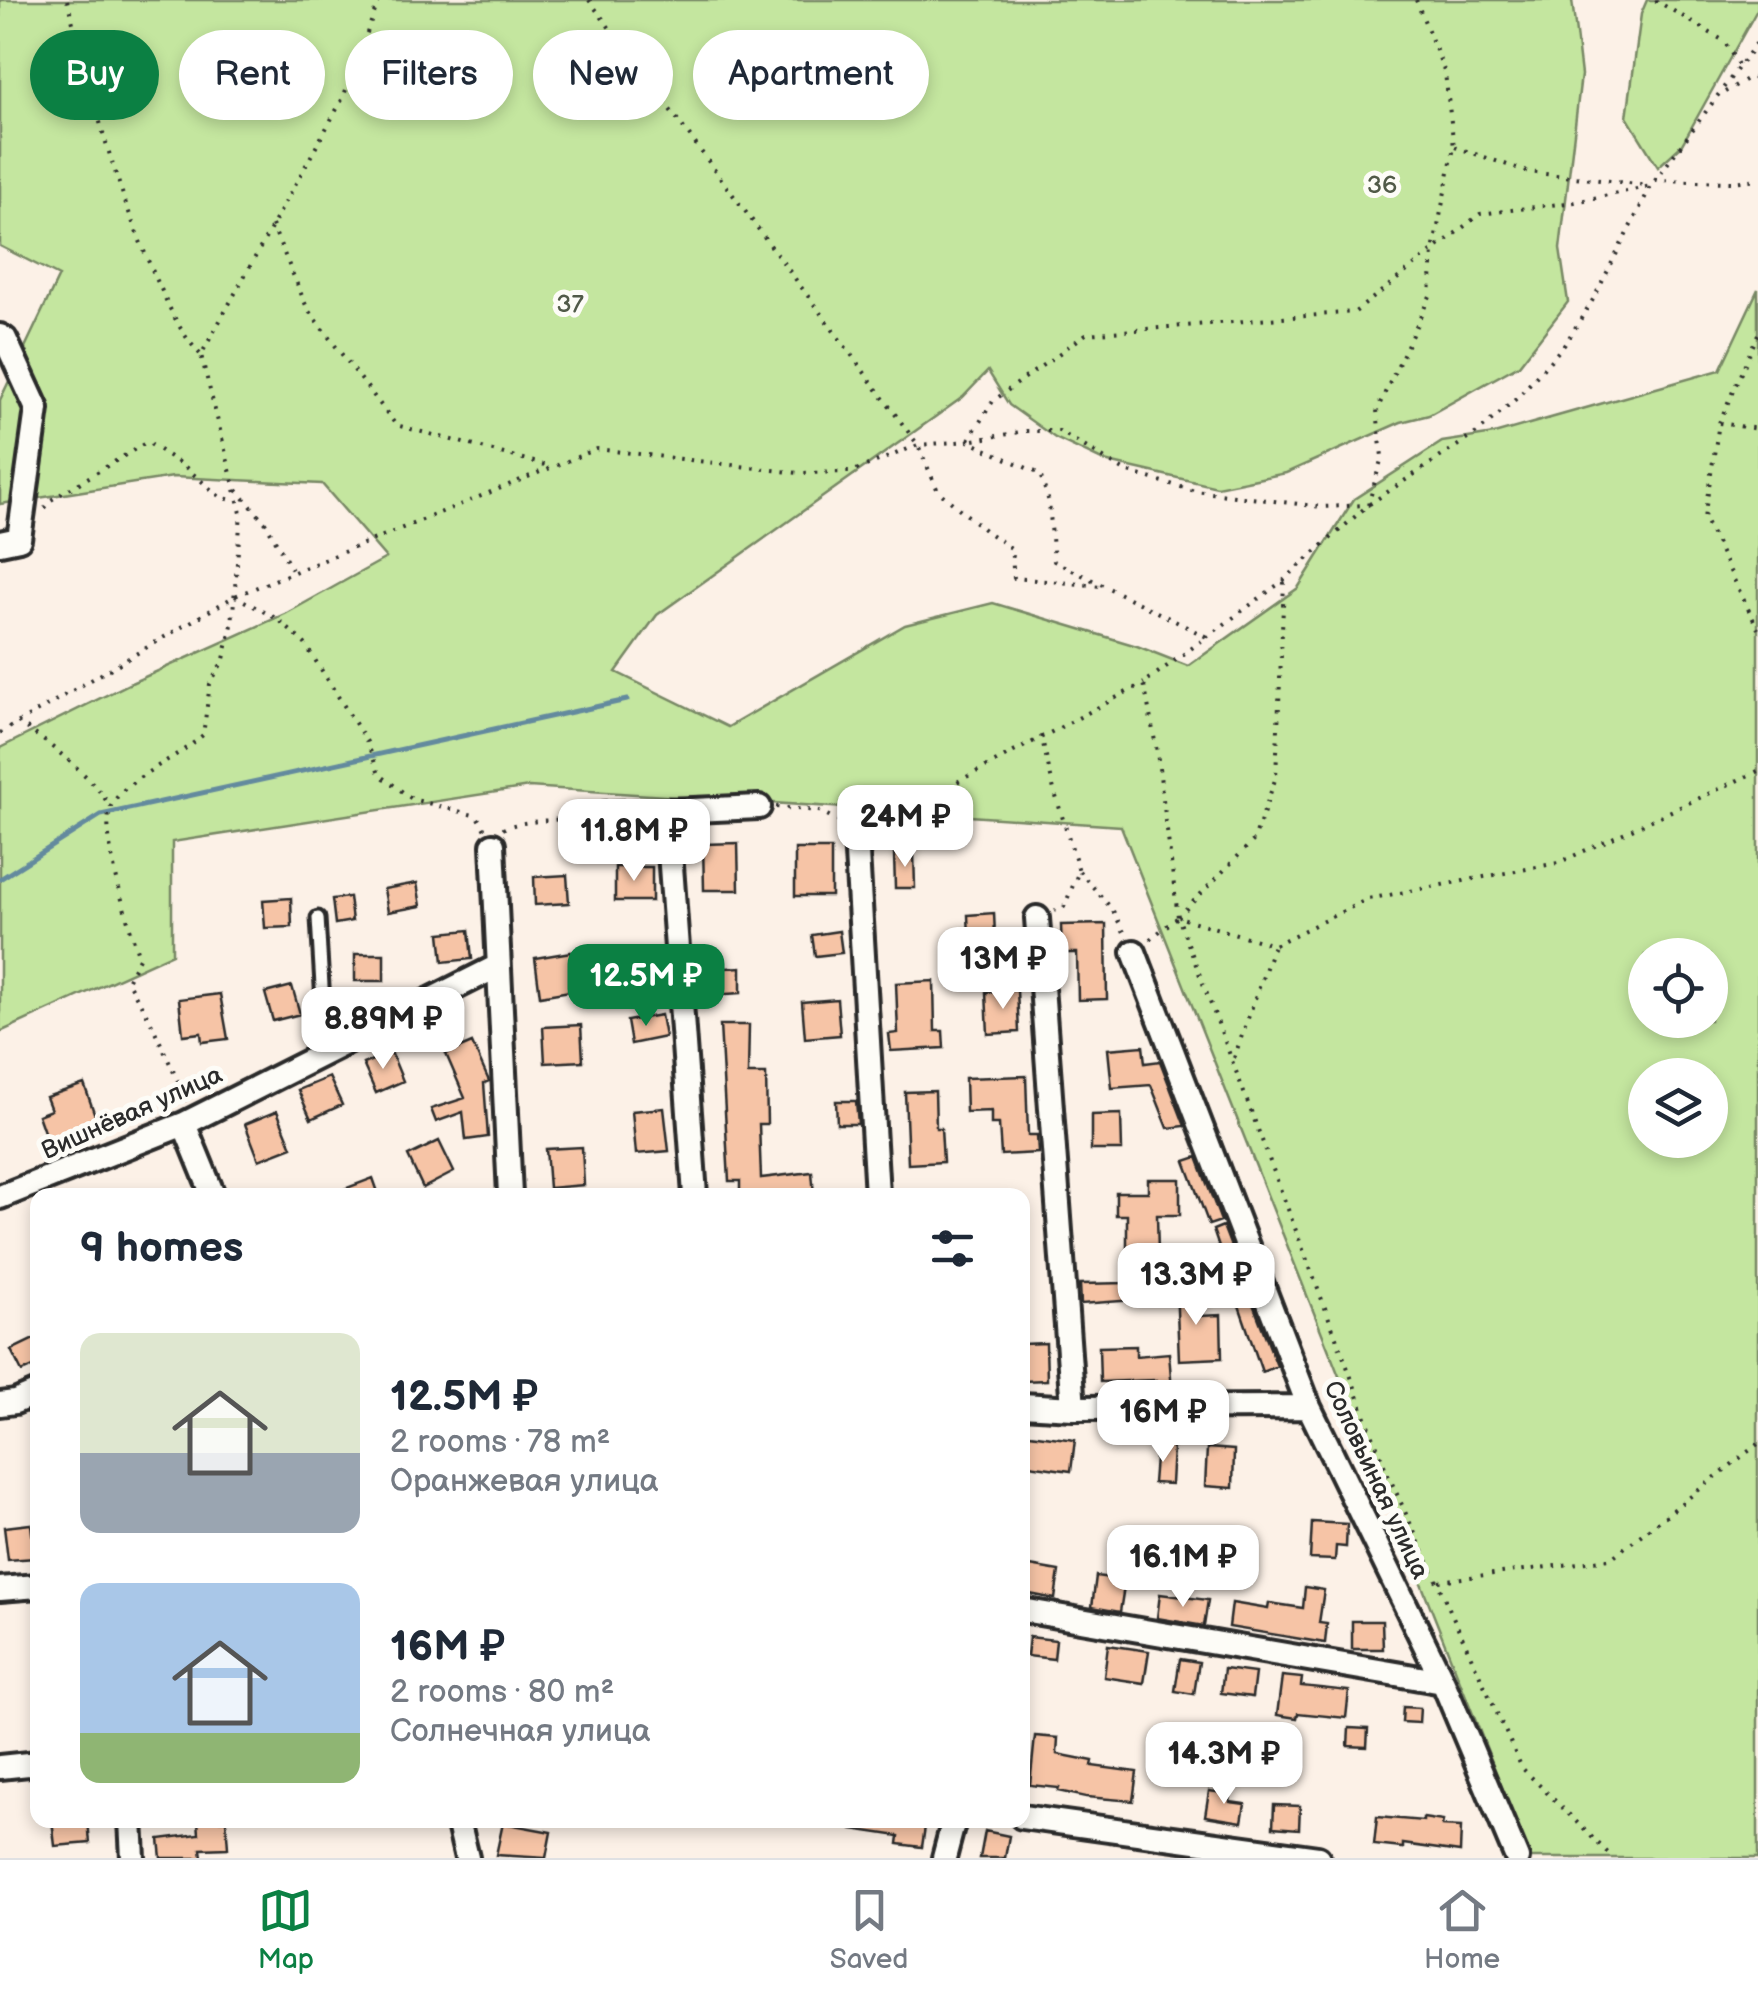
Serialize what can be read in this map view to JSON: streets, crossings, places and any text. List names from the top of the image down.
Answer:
{
  "streets": {
    "street": ["Вишнёвая улица", "Соловьиная улица"]
  },
  "parks": ["36", "37"],
  "page": {
    "chip": [
      "Buy",
      "Rent",
      "Filters",
      "New",
      "Apartment"
    ],
    "price": [
      "24M ₽",
      "11.8M ₽",
      "13M ₽",
      "12.5M ₽",
      "8.89M ₽",
      "13.3M ₽",
      "16M ₽",
      "16.1M ₽",
      "14.3M ₽"
    ],
    "heading": "9 homes",
    "list": [
      {
        "name": "12.5M ₽",
        "note": "2 rooms · 78 m² · Оранжевая улица"
      },
      {
        "name": "16M ₽",
        "note": "2 rooms · 80 m² · Солнечная улица"
      }
    ],
    "tabs": ["Map", "Saved", "Home"]
  }
}
